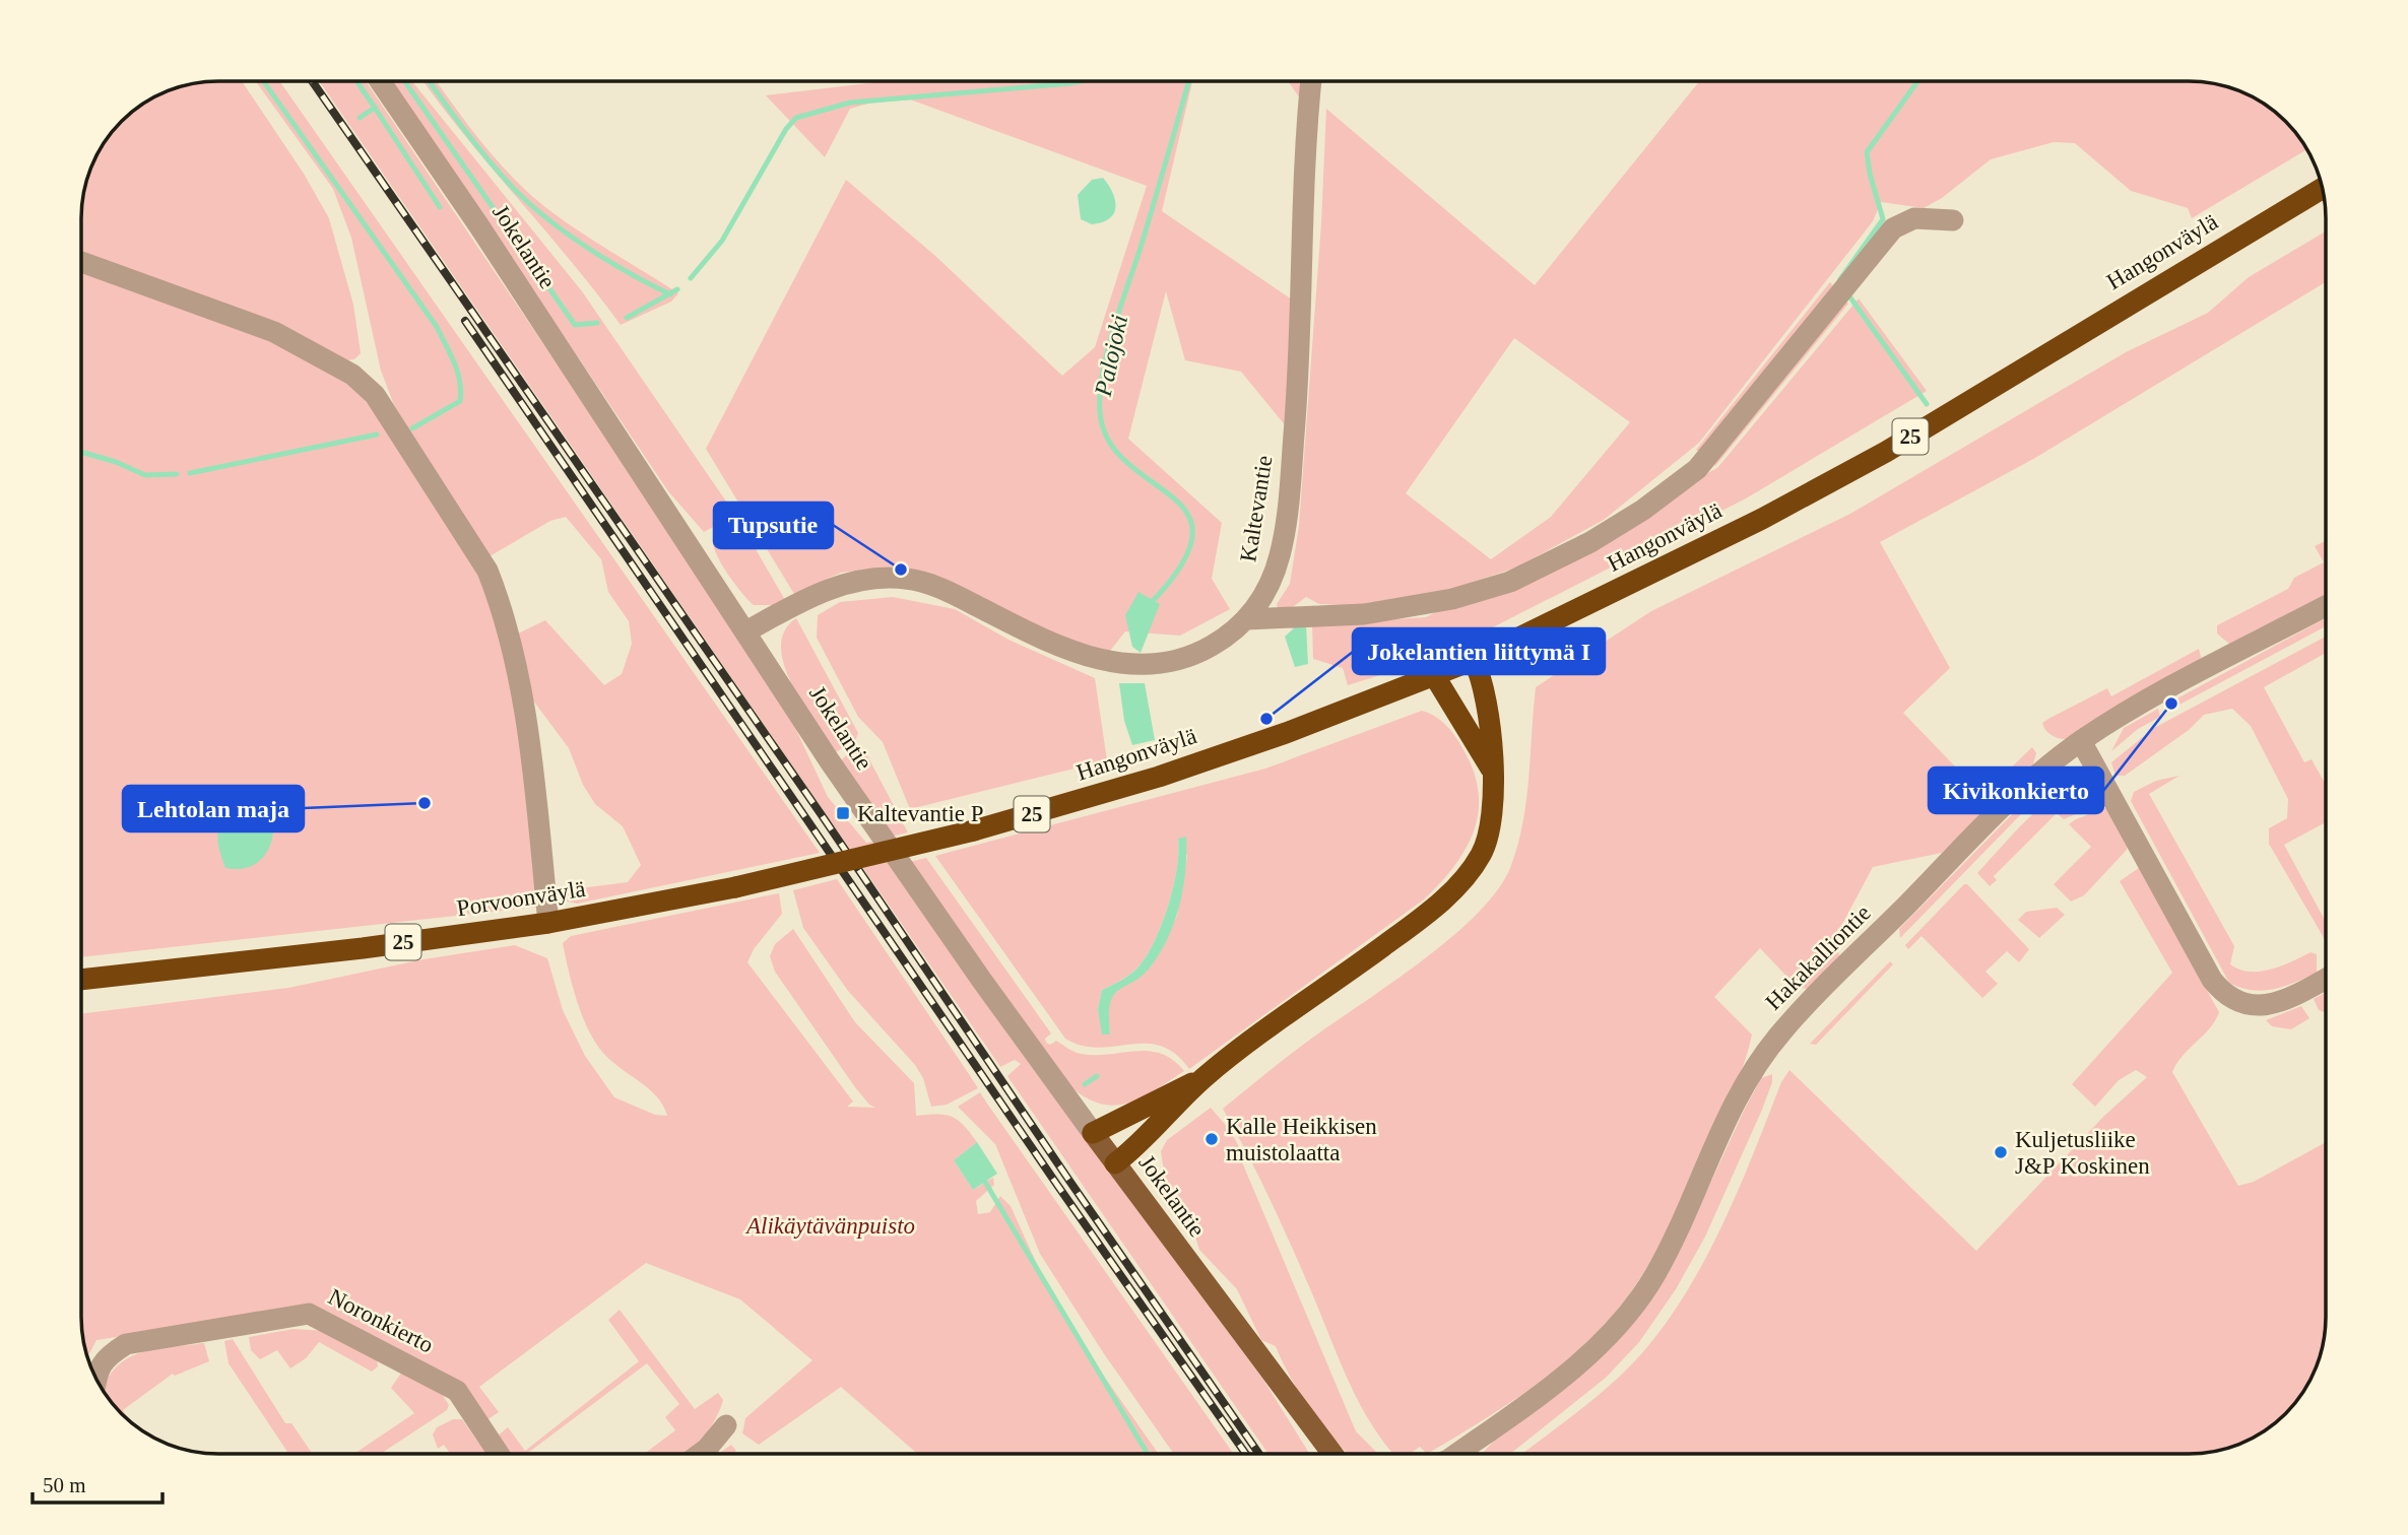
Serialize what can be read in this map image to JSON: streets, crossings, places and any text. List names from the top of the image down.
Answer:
{
  "streets": {
    "highway": ["Hangonväylä", "25", "Porvoonväylä"],
    "main road": ["Jokelantie"],
    "street": ["Kaltevantie", "Hakakalliontie", "Noronkierto"]
  },
  "crossings": [
    ["Jokelantie", "Kaltevantie"],
    ["Hangonväylä", "Porvoonväylä"]
  ],
  "water": ["Palojoki"],
  "parks": ["Alikäytävänpuisto"],
  "places": {
    "other": [
      "Tupsutie",
      "Kivikonkierto",
      "Jokelantien liittymä I",
      "Lehtolan maja",
      "Kalle Heikkisen muistolaatta",
      "Kuljetusliike J&P Koskinen"
    ],
    "transit": ["Kaltevantie P"]
  },
  "scale_bar": "50 m"
}
